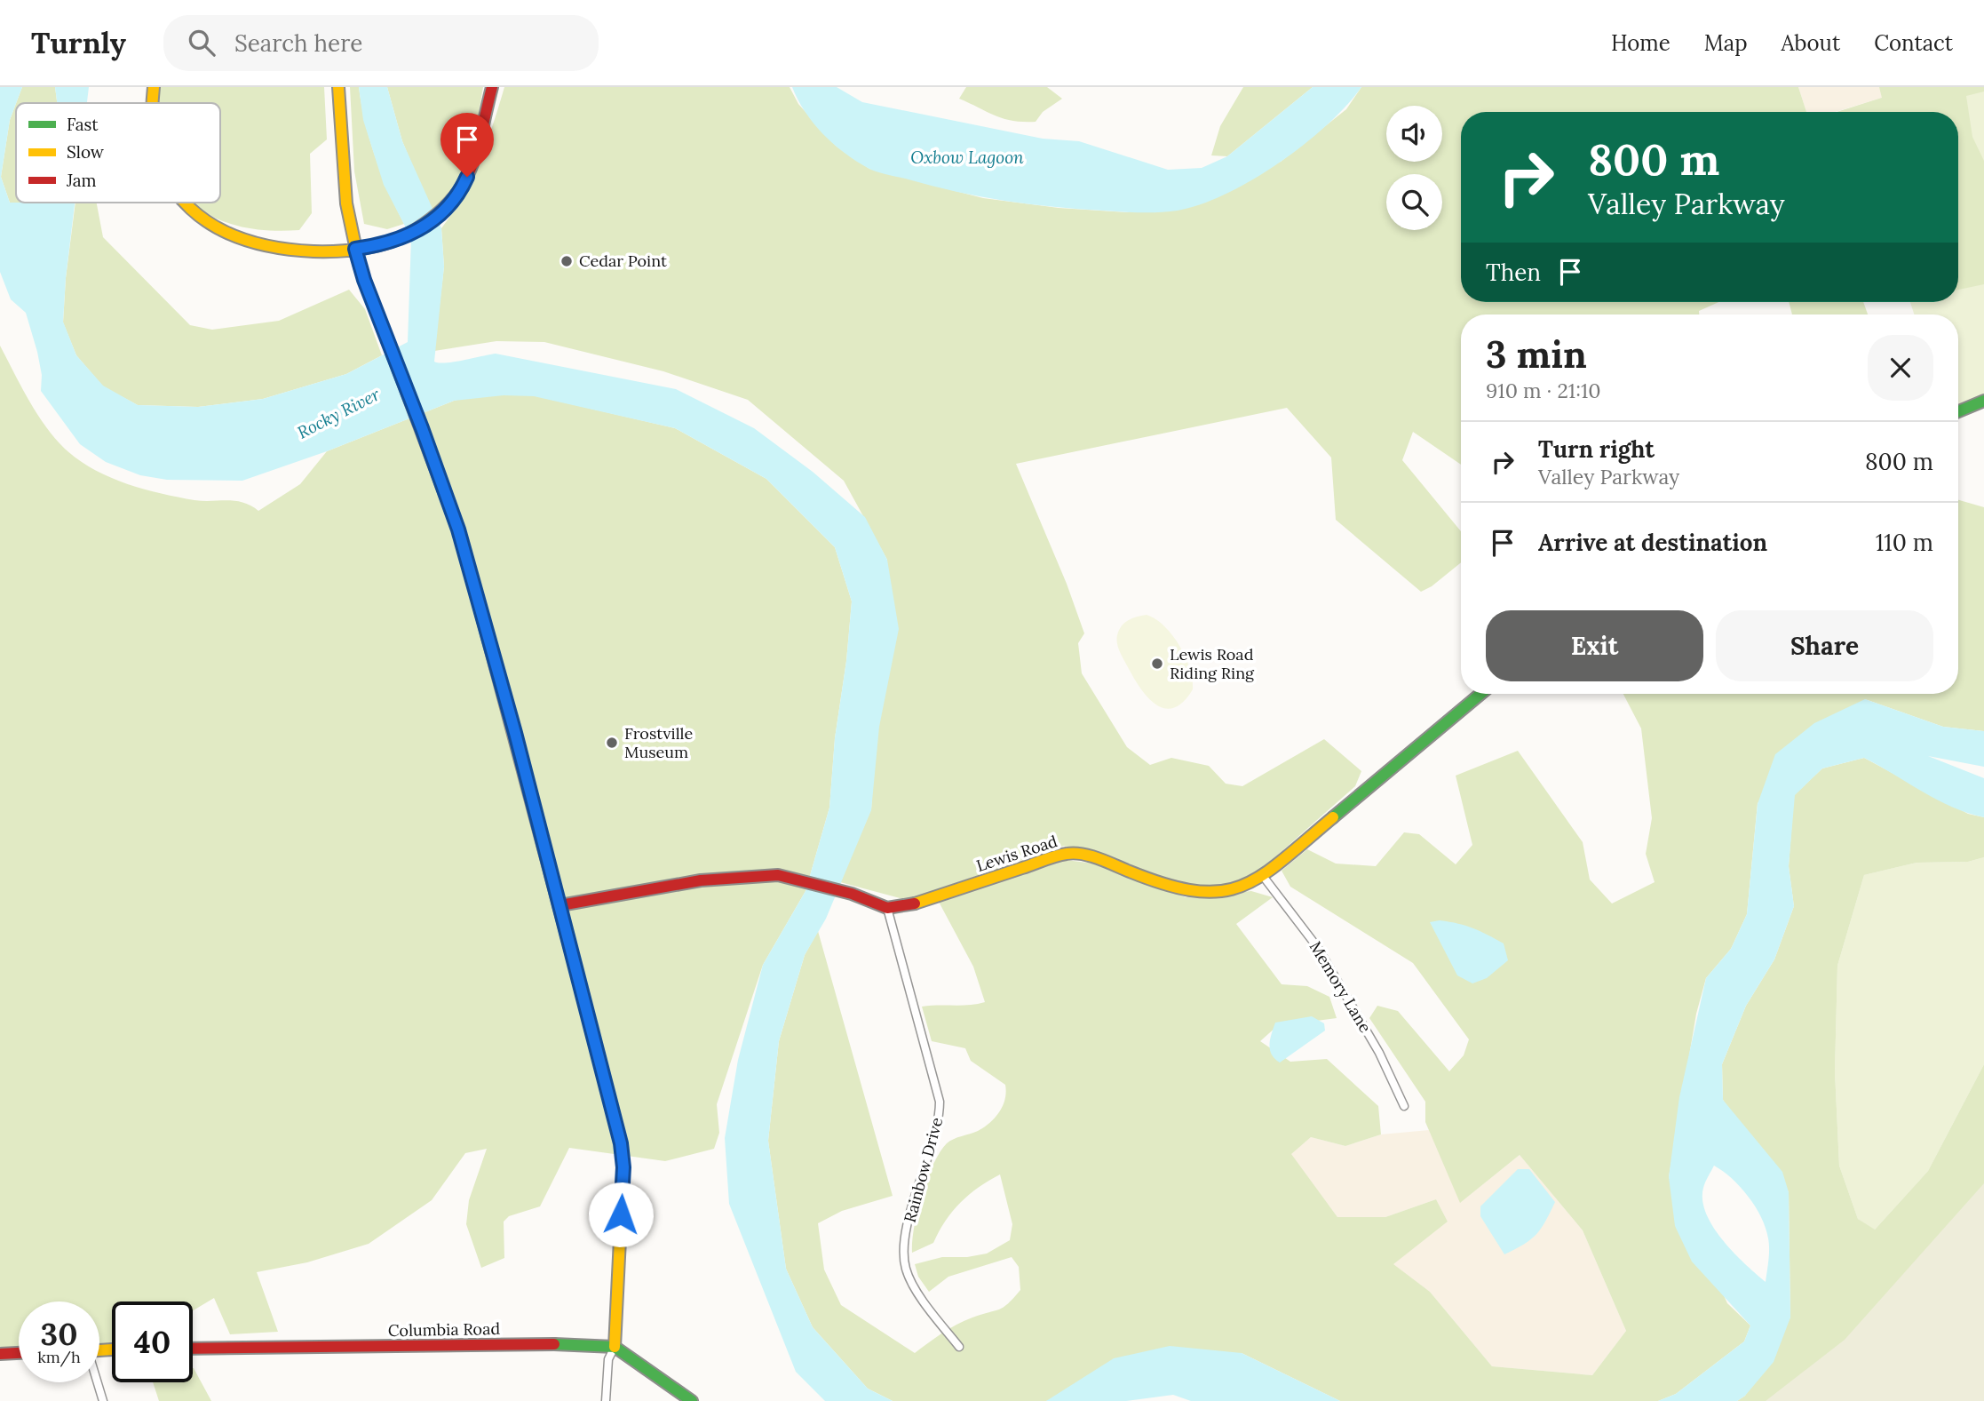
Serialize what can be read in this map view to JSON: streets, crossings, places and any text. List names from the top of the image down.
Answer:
{
  "streets": {
    "street": [
      "Lewis Road",
      "Memory Lane",
      "Rainbow Drive",
      "Columbia Road"
    ]
  },
  "crossings": [
    ["Lewis Road", "Memory Lane"],
    ["Lewis Road", "Rainbow Drive"]
  ],
  "water": ["Oxbow Lagoon", "Rocky River"],
  "places": ["Cedar Point", "Lewis Road Riding Ring", "Frostville Museum"],
  "legend": ["Fast", "Slow", "Jam"],
  "page": {
    "header": "Turnly",
    "search": "Search here",
    "nav": [
      "Home",
      "Map",
      "About",
      "Contact"
    ],
    "turn": ["800 m", "Valley Parkway"],
    "then": "Then",
    "heading": ["3 min", "910 m · 21:10"],
    "list": [
      {
        "name": "Turn right",
        "note": "Valley Parkway",
        "value": "800 m"
      },
      {
        "name": "Arrive at destination",
        "value": "110 m"
      }
    ],
    "buttons": ["Exit", "Share"],
    "speed": "30 km/h",
    "limit": "40"
  }
}
